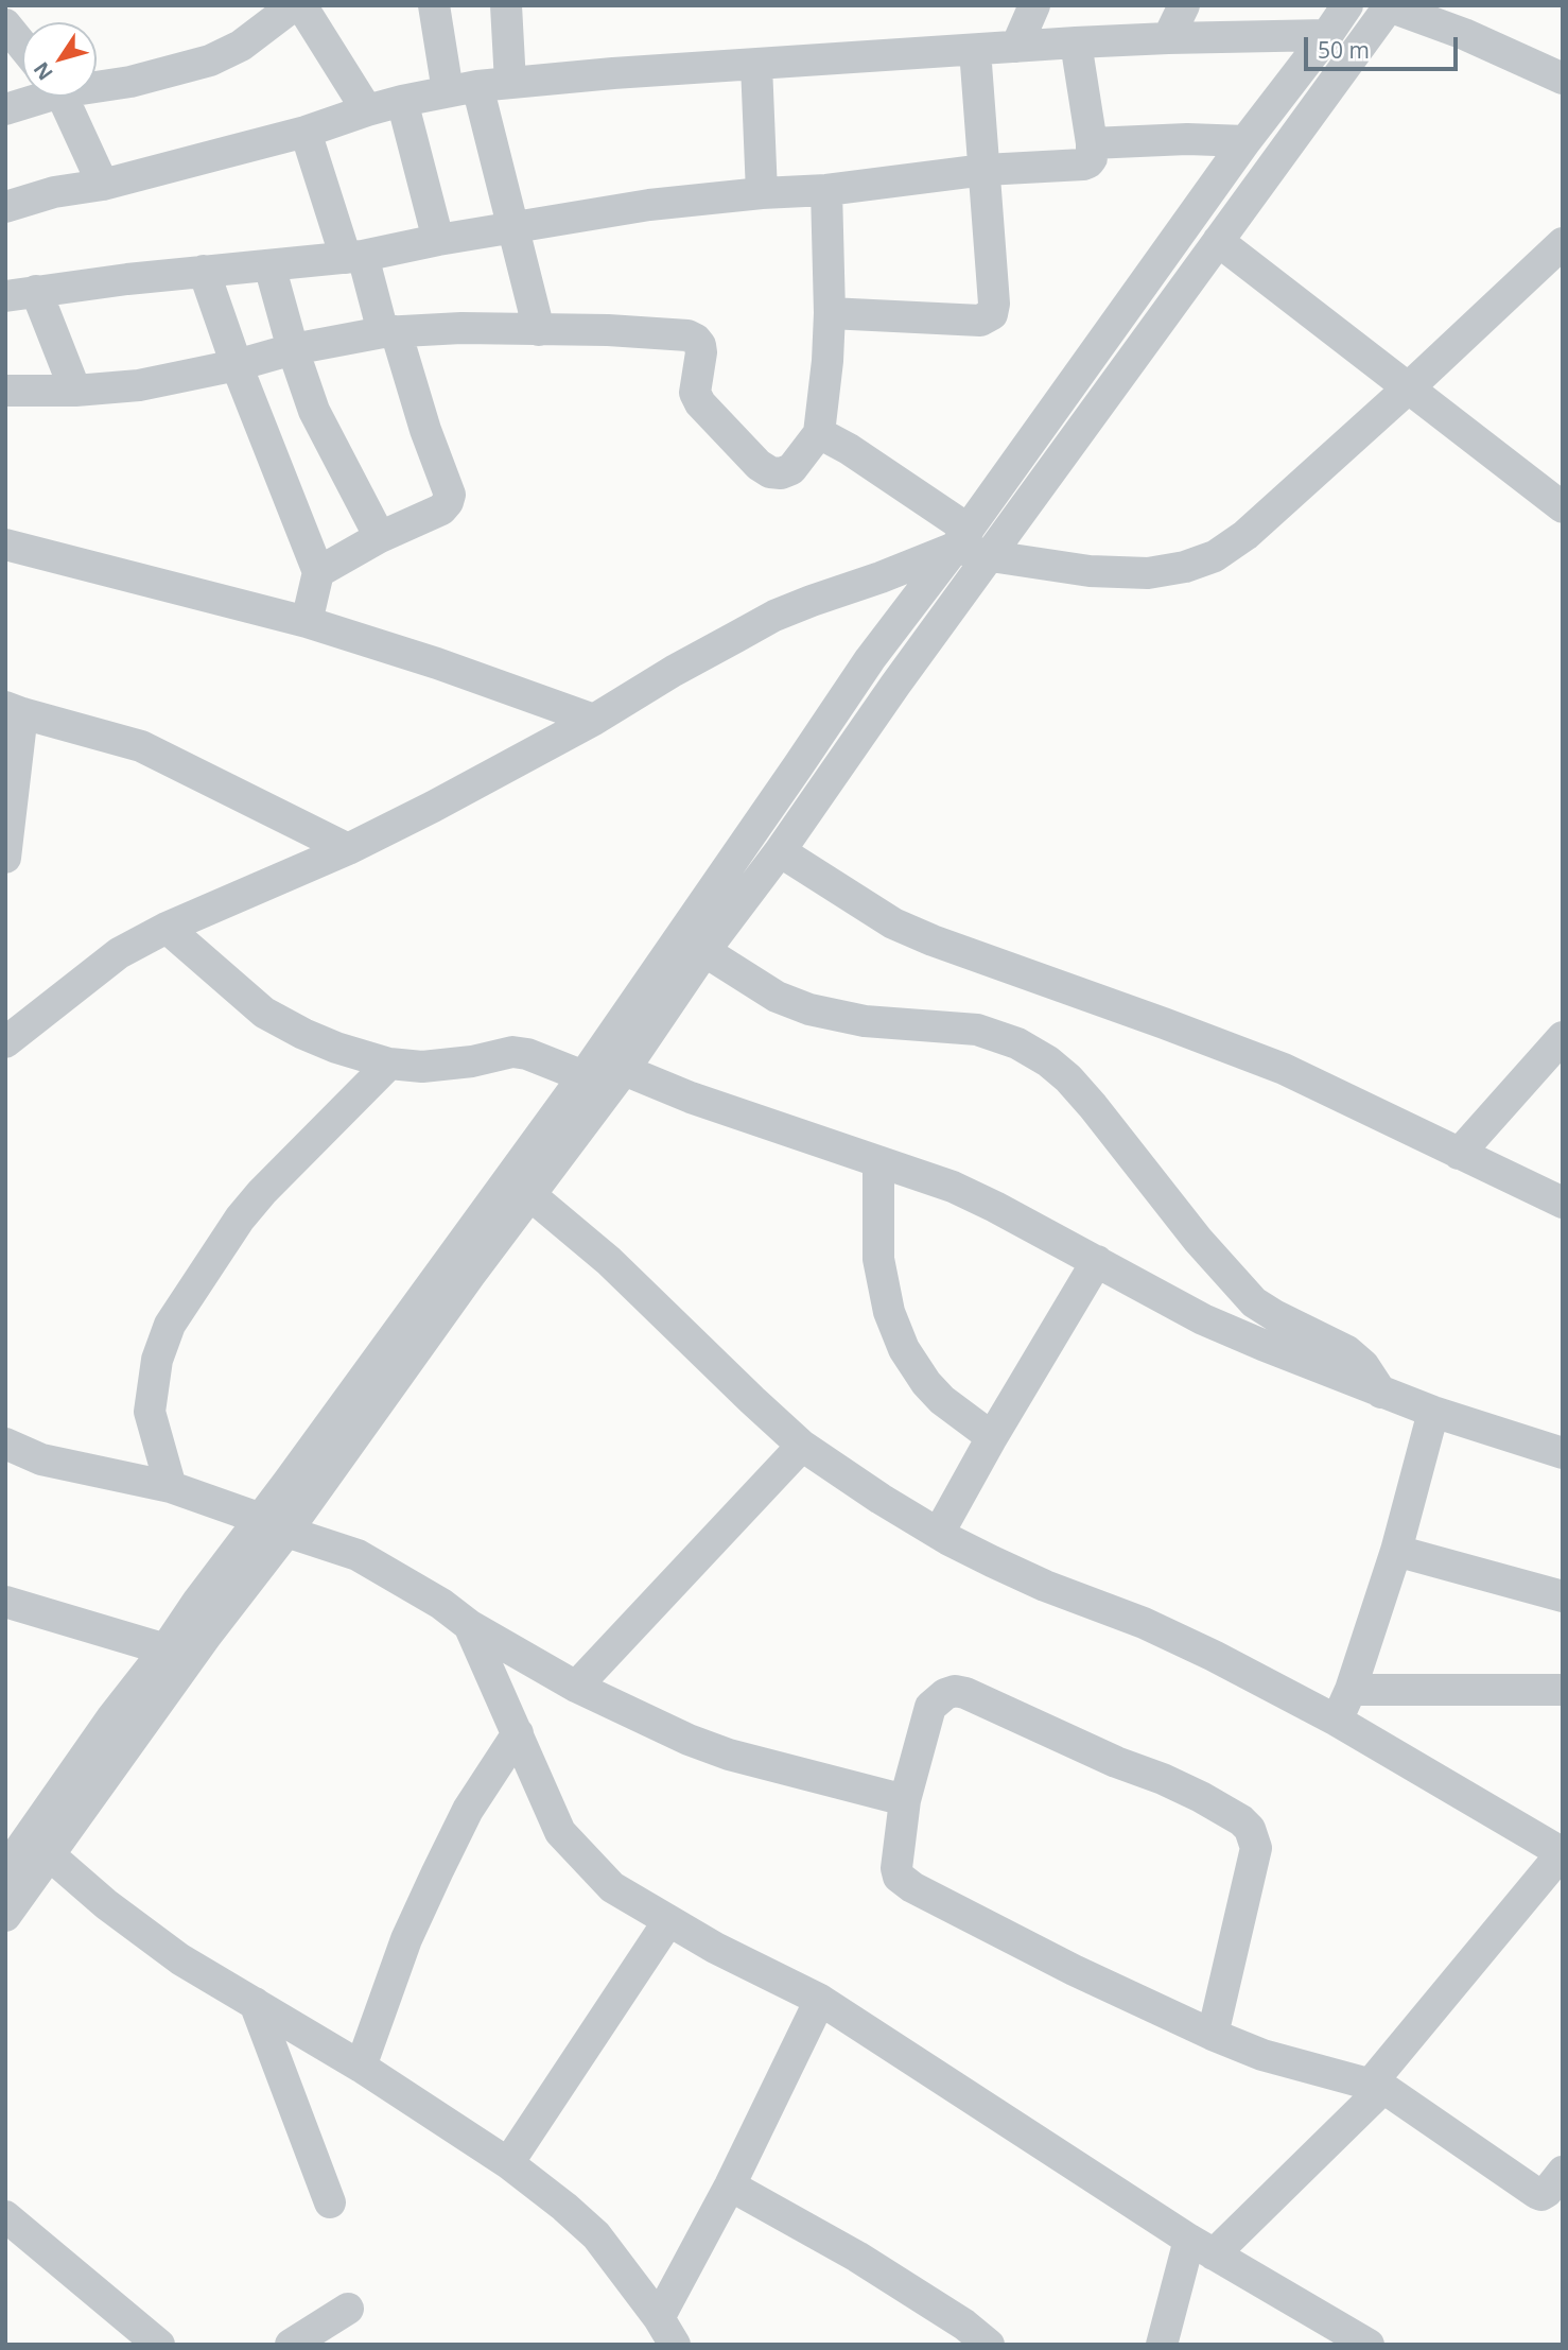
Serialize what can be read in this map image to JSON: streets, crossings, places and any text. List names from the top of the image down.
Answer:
{
  "scale_bar": "50 m",
  "north": "bottom left"
}
